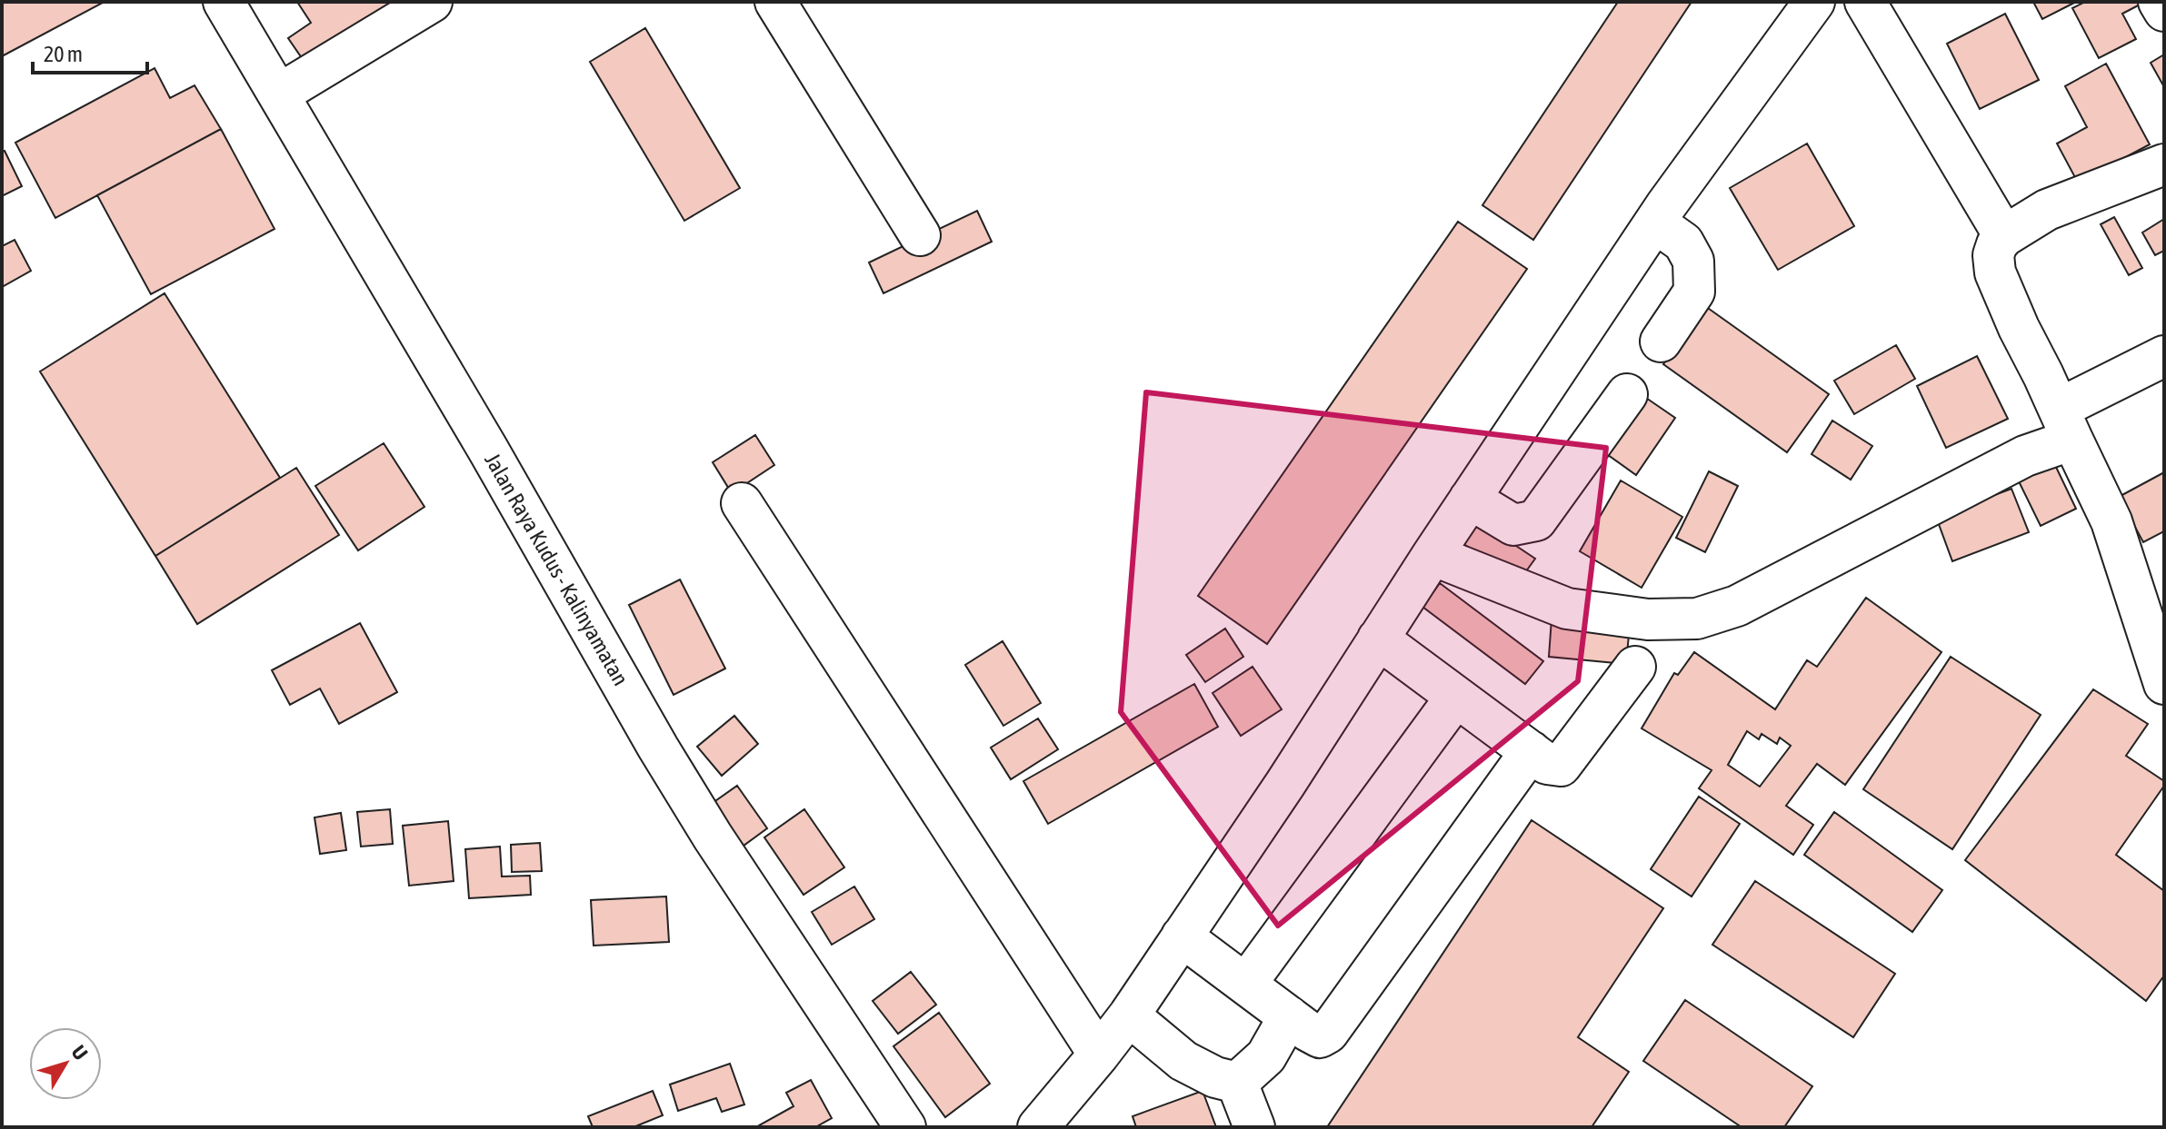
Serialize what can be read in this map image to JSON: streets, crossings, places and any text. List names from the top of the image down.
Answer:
{
  "streets": {
    "street": ["Jalan Raya Kudus - Kalinyamatan"]
  },
  "scale_bar": "20 m",
  "north": "top right"
}
